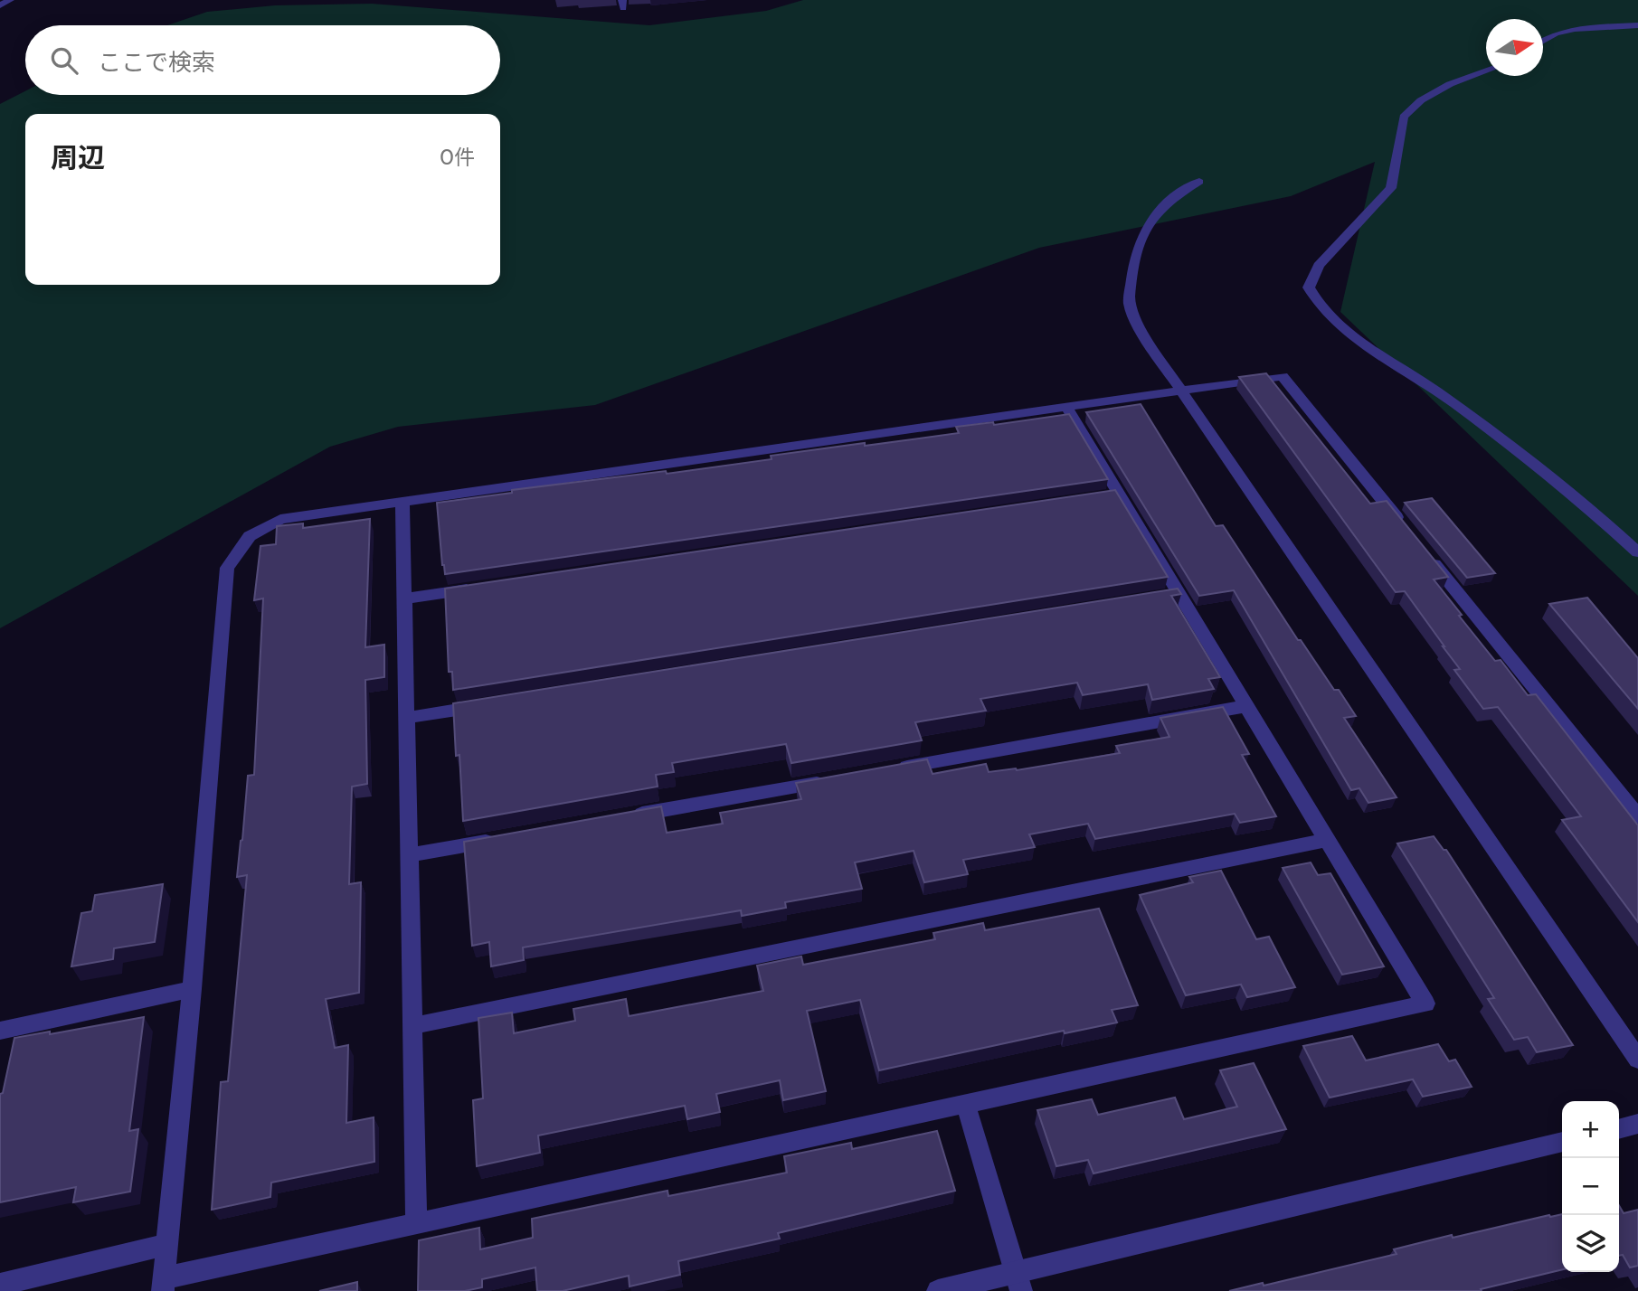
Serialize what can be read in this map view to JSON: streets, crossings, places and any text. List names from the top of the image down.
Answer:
{
  "north": "right",
  "page": {
    "search": "ここで検索",
    "heading": ["周辺", "0件"],
    "map_buttons": ["+", "−"]
  }
}
